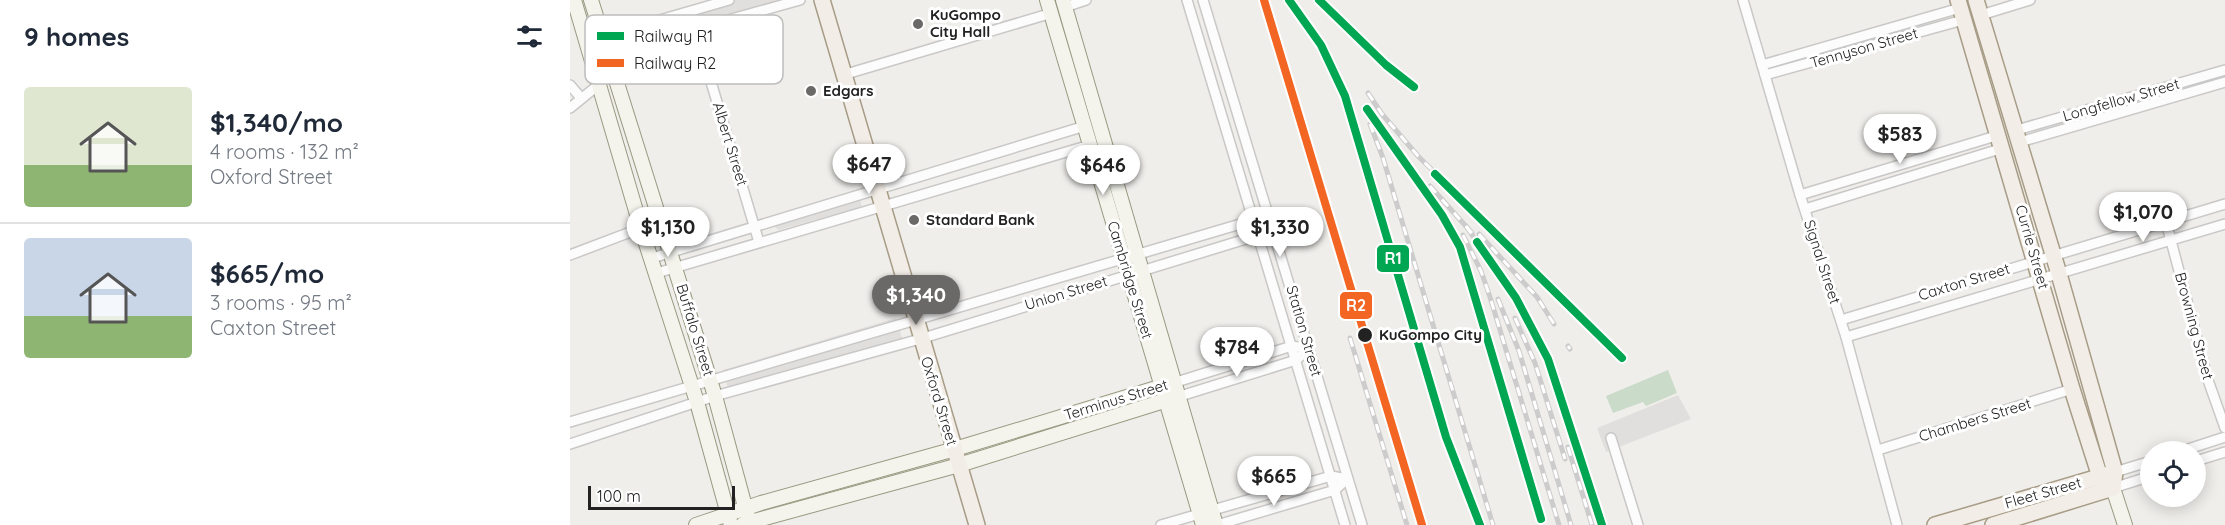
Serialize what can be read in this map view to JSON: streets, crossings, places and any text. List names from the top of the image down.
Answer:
{
  "streets": {
    "main road": ["Currie Street", "Oxford Street", "Fleet Street"],
    "street": [
      "Tennyson Street",
      "Longfellow Street",
      "Albert Street",
      "Signal Street",
      "Cambridge Street",
      "Caxton Street",
      "Union Street",
      "Browning Street",
      "Buffalo Street",
      "Station Street",
      "Terminus Street",
      "Chambers Street"
    ]
  },
  "crossings": [
    ["Tennyson Street", "Currie Street"],
    ["Tennyson Street", "Signal Street"],
    ["Longfellow Street", "Currie Street"],
    ["Currie Street", "Caxton Street"],
    ["Currie Street", "Chambers Street"],
    ["Currie Street", "Fleet Street"],
    ["Signal Street", "Caxton Street"],
    ["Signal Street", "Chambers Street"],
    ["Cambridge Street", "Union Street"],
    ["Cambridge Street", "Terminus Street"],
    ["Caxton Street", "Browning Street"],
    ["Union Street", "Buffalo Street"],
    ["Union Street", "Station Street"],
    ["Union Street", "Oxford Street"],
    ["Buffalo Street", "Terminus Street"],
    ["Station Street", "Terminus Street"],
    ["Terminus Street", "Oxford Street"]
  ],
  "places": [
    "KuGompo City Hall",
    "Edgars",
    "Standard Bank",
    "KuGompo City"
  ],
  "lines": ["rail line R1", "rail line R2"],
  "legend": ["Railway R1", "Railway R2"],
  "scale_bar": "100 m",
  "page": {
    "heading": "9 homes",
    "list": [
      {
        "name": "$1,340/mo",
        "note": "4 rooms · 132 m² · Oxford Street"
      },
      {
        "name": "$665/mo",
        "note": "3 rooms · 95 m² · Caxton Street"
      }
    ],
    "price": [
      "$583",
      "$647",
      "$646",
      "$1,070",
      "$1,130",
      "$1,330",
      "$1,340",
      "$784",
      "$665"
    ],
    "scale": "100 m"
  }
}
